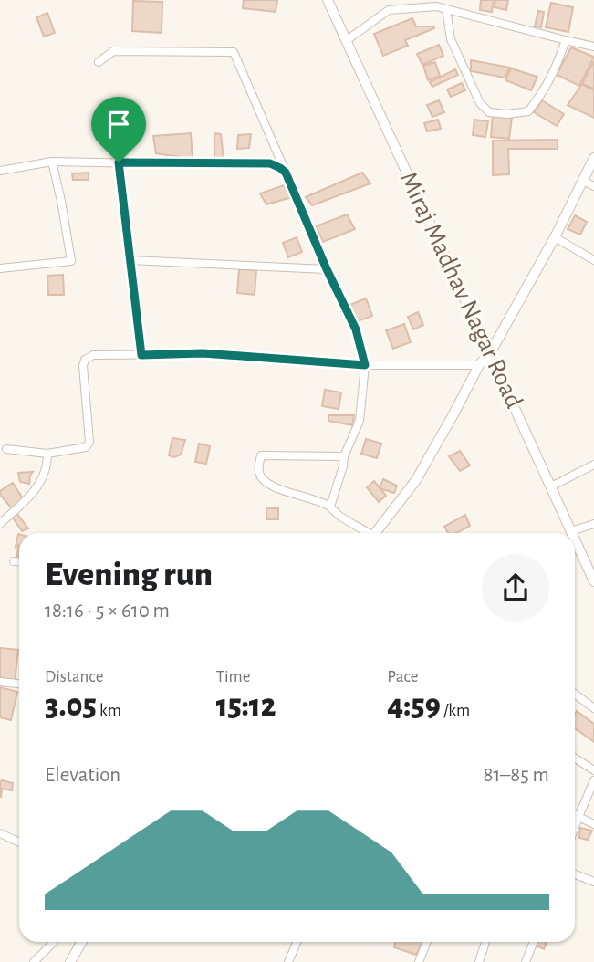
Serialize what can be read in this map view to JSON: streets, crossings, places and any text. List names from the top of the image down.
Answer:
{
  "streets": {
    "street": ["Miraj Madhav Nagar Road"]
  },
  "page": {
    "heading": ["Evening run", "18:16 · 5 × 610 m"],
    "stats": [
      ["Distance", "3.05 km"],
      ["Time", "15:12"],
      ["Pace", "4:59 /km"]
    ],
    "chart": ["Elevation", "81–85 m"]
  }
}
